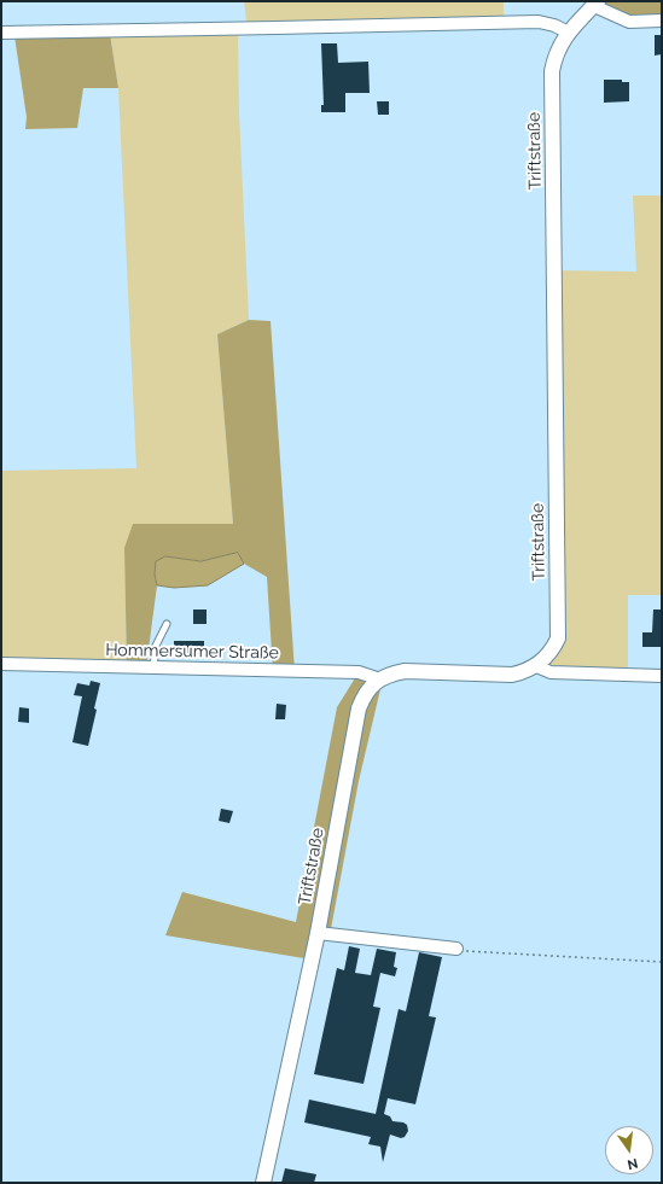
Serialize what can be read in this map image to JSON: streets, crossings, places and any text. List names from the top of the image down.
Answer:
{
  "streets": {
    "street": ["Triftstraße", "Hommersumer Straße"]
  },
  "crossings": [
    ["Triftstraße", "Hommersumer Straße"]
  ],
  "north": "bottom"
}
